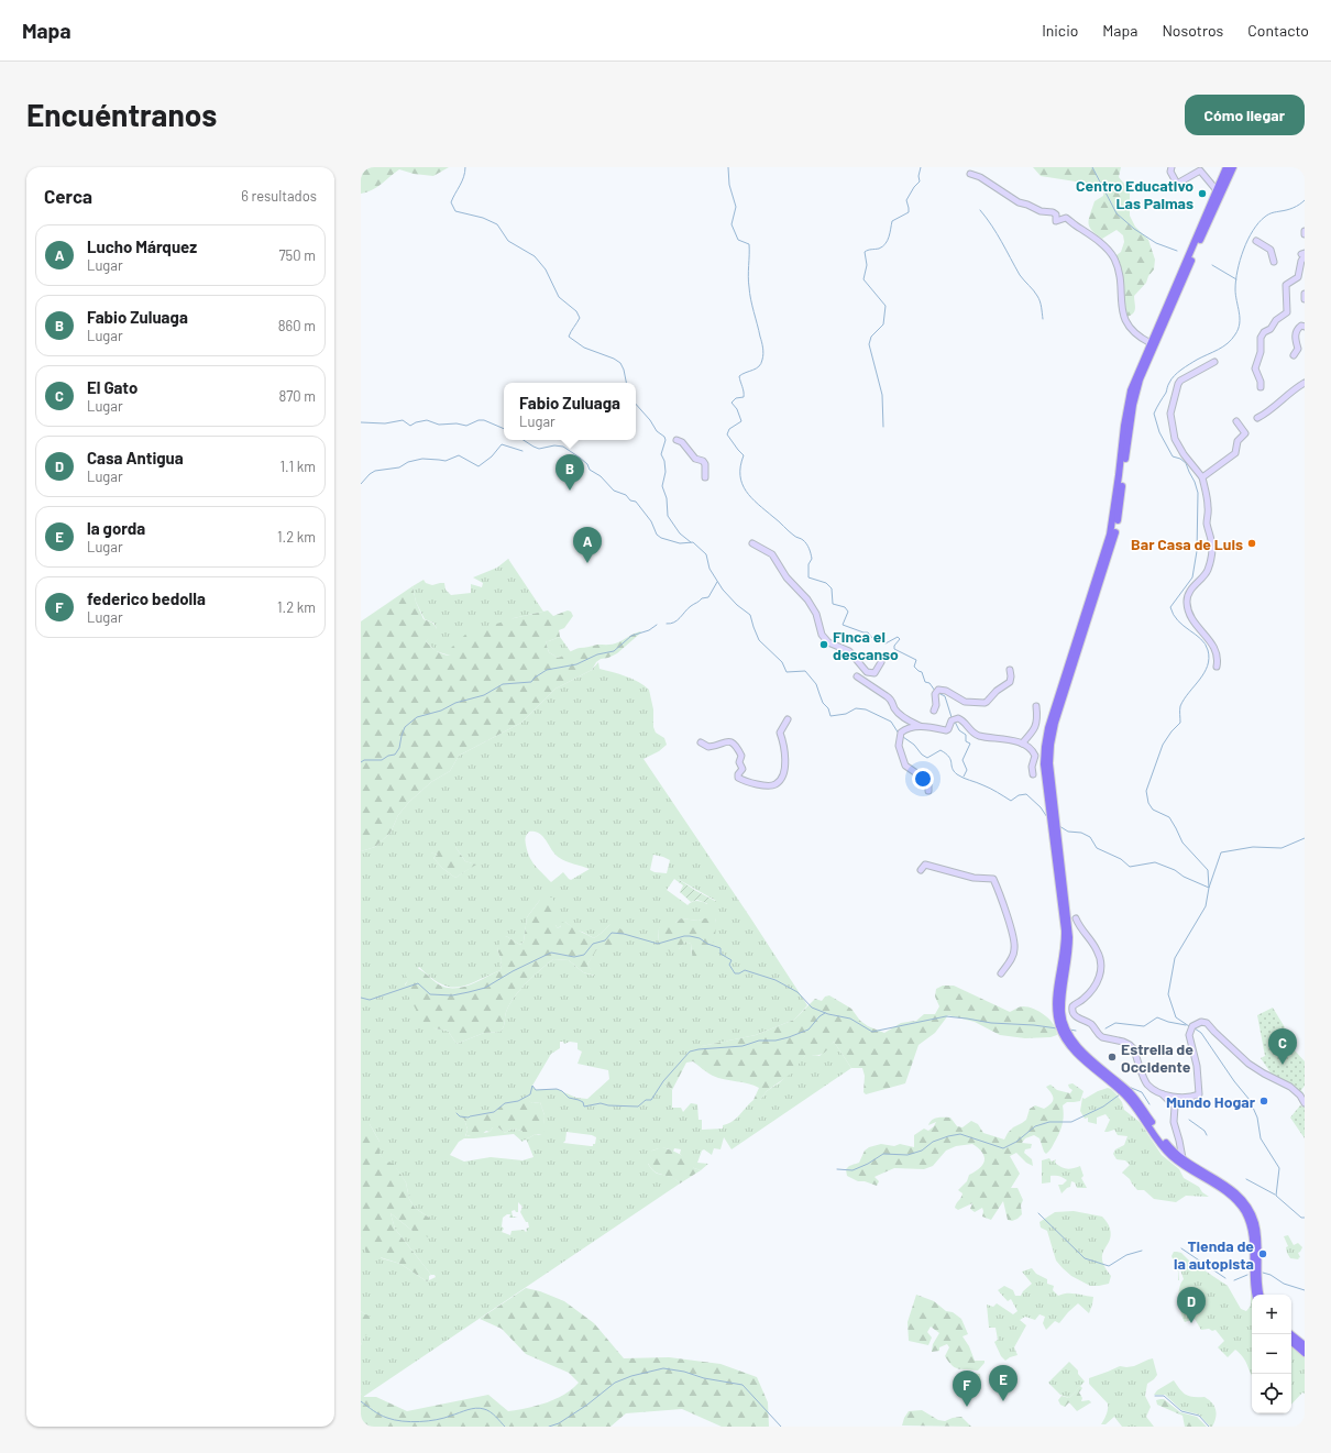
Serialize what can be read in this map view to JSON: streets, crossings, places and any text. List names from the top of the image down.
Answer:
{
  "places": [
    "Centro Educativo Las Palmas",
    "Bar Casa de Luis",
    "Finca el descanso",
    "Estrella de Occidente",
    "Mundo Hogar",
    "Tienda de la autopista"
  ],
  "page": {
    "header": "Mapa",
    "nav": [
      "Inicio",
      "Mapa",
      "Nosotros",
      "Contacto"
    ],
    "buttons": "Cómo llegar",
    "title": "Encuéntranos",
    "heading": ["Cerca", "6 resultados"],
    "list": [
      {
        "mark": "A",
        "name": "Lucho Márquez",
        "note": "Lugar",
        "value": "750 m"
      },
      {
        "mark": "B",
        "name": "Fabio Zuluaga",
        "note": "Lugar",
        "value": "860 m"
      },
      {
        "mark": "C",
        "name": "El Gato",
        "note": "Lugar",
        "value": "870 m"
      },
      {
        "mark": "D",
        "name": "Casa Antigua",
        "note": "Lugar",
        "value": "1.1 km"
      },
      {
        "mark": "E",
        "name": "la gorda",
        "note": "Lugar",
        "value": "1.2 km"
      },
      {
        "mark": "F",
        "name": "federico bedolla",
        "note": "Lugar",
        "value": "1.2 km"
      }
    ],
    "popup": ["Fabio Zuluaga", "Lugar"],
    "pins": [
      "B",
      "A",
      "C",
      "D",
      "E",
      "F"
    ],
    "map_buttons": ["+", "−"]
  }
}
